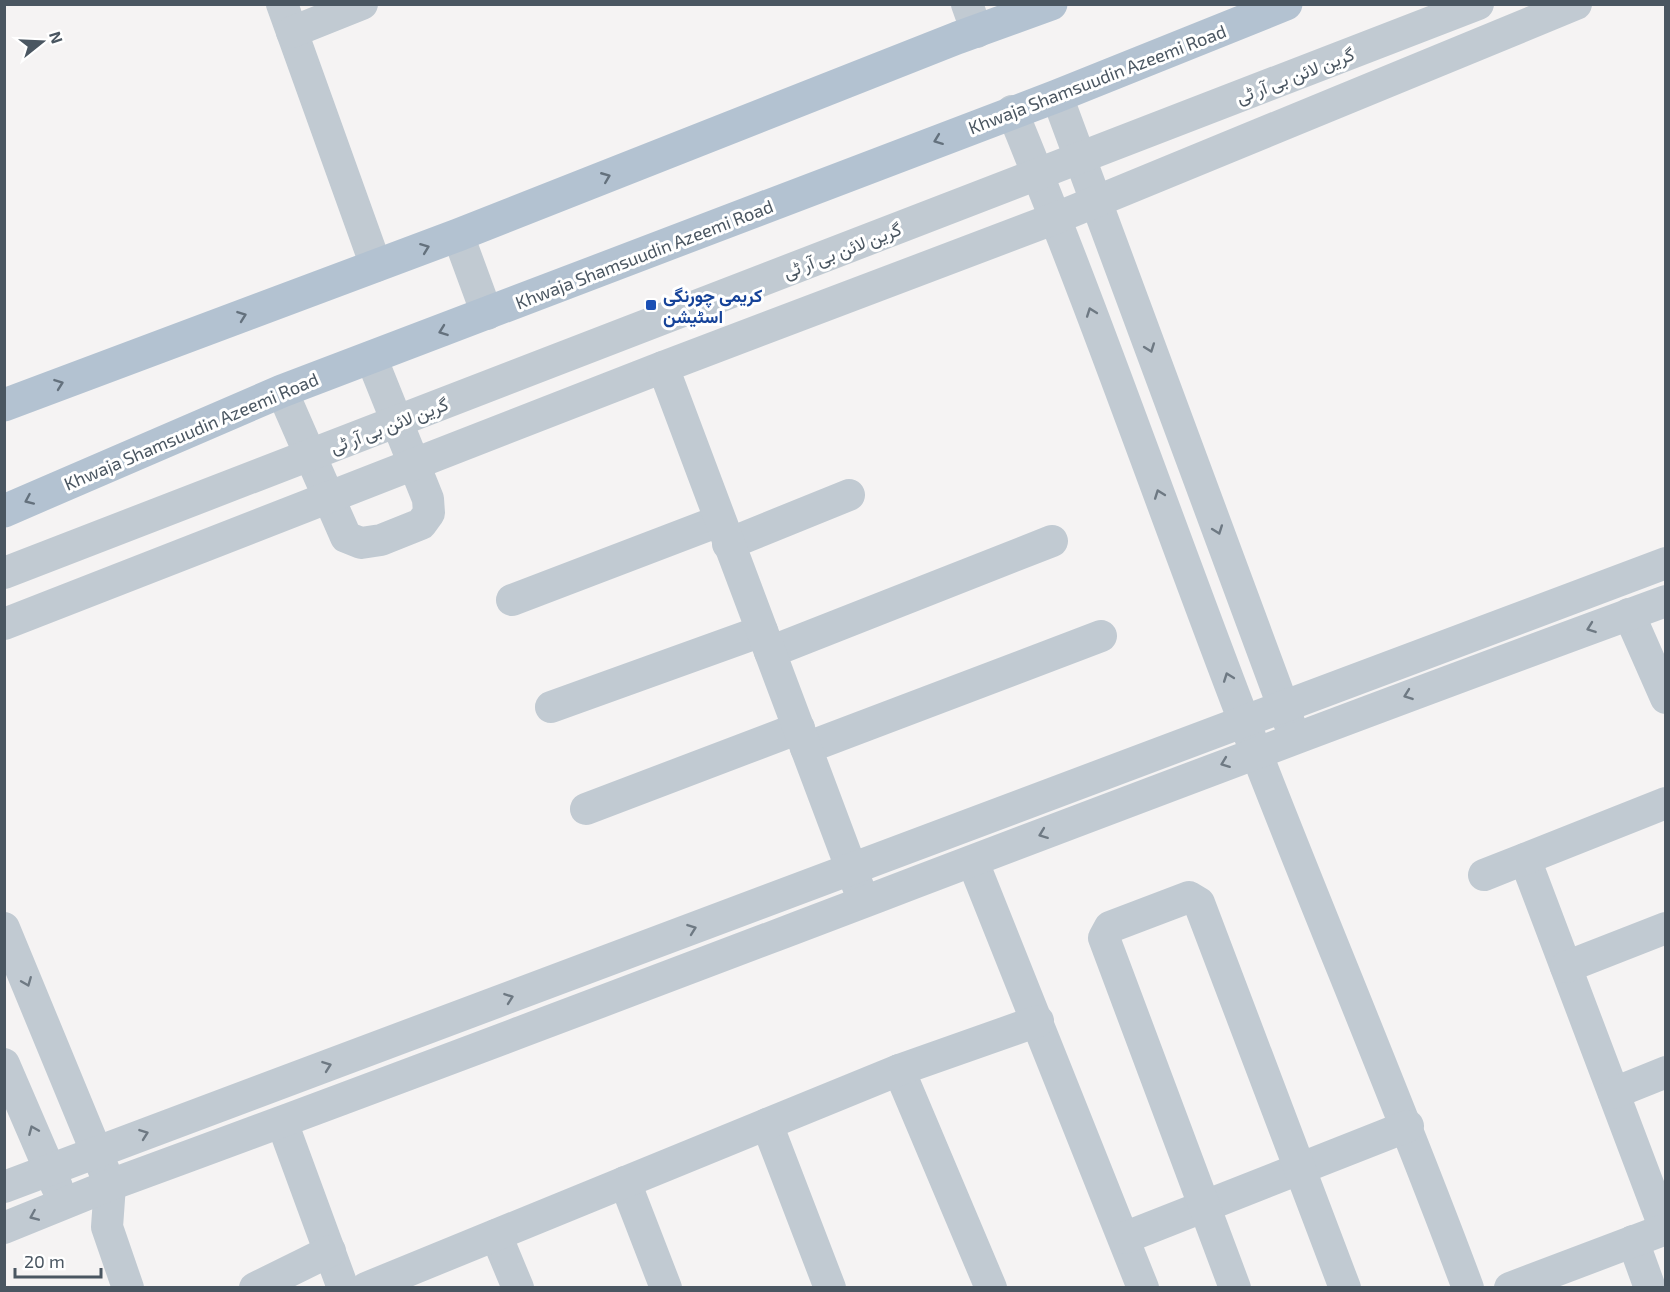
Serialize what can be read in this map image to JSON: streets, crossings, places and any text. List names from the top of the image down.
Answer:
{
  "streets": {
    "main road": ["Khwaja Shamsuudin Azeemi Road"],
    "street": ["گرین لائن بی آر ٹی"]
  },
  "places": {
    "transit": ["کریمی چورنگی اسٹیشن"]
  },
  "scale_bar": "20 m",
  "north": "right"
}
